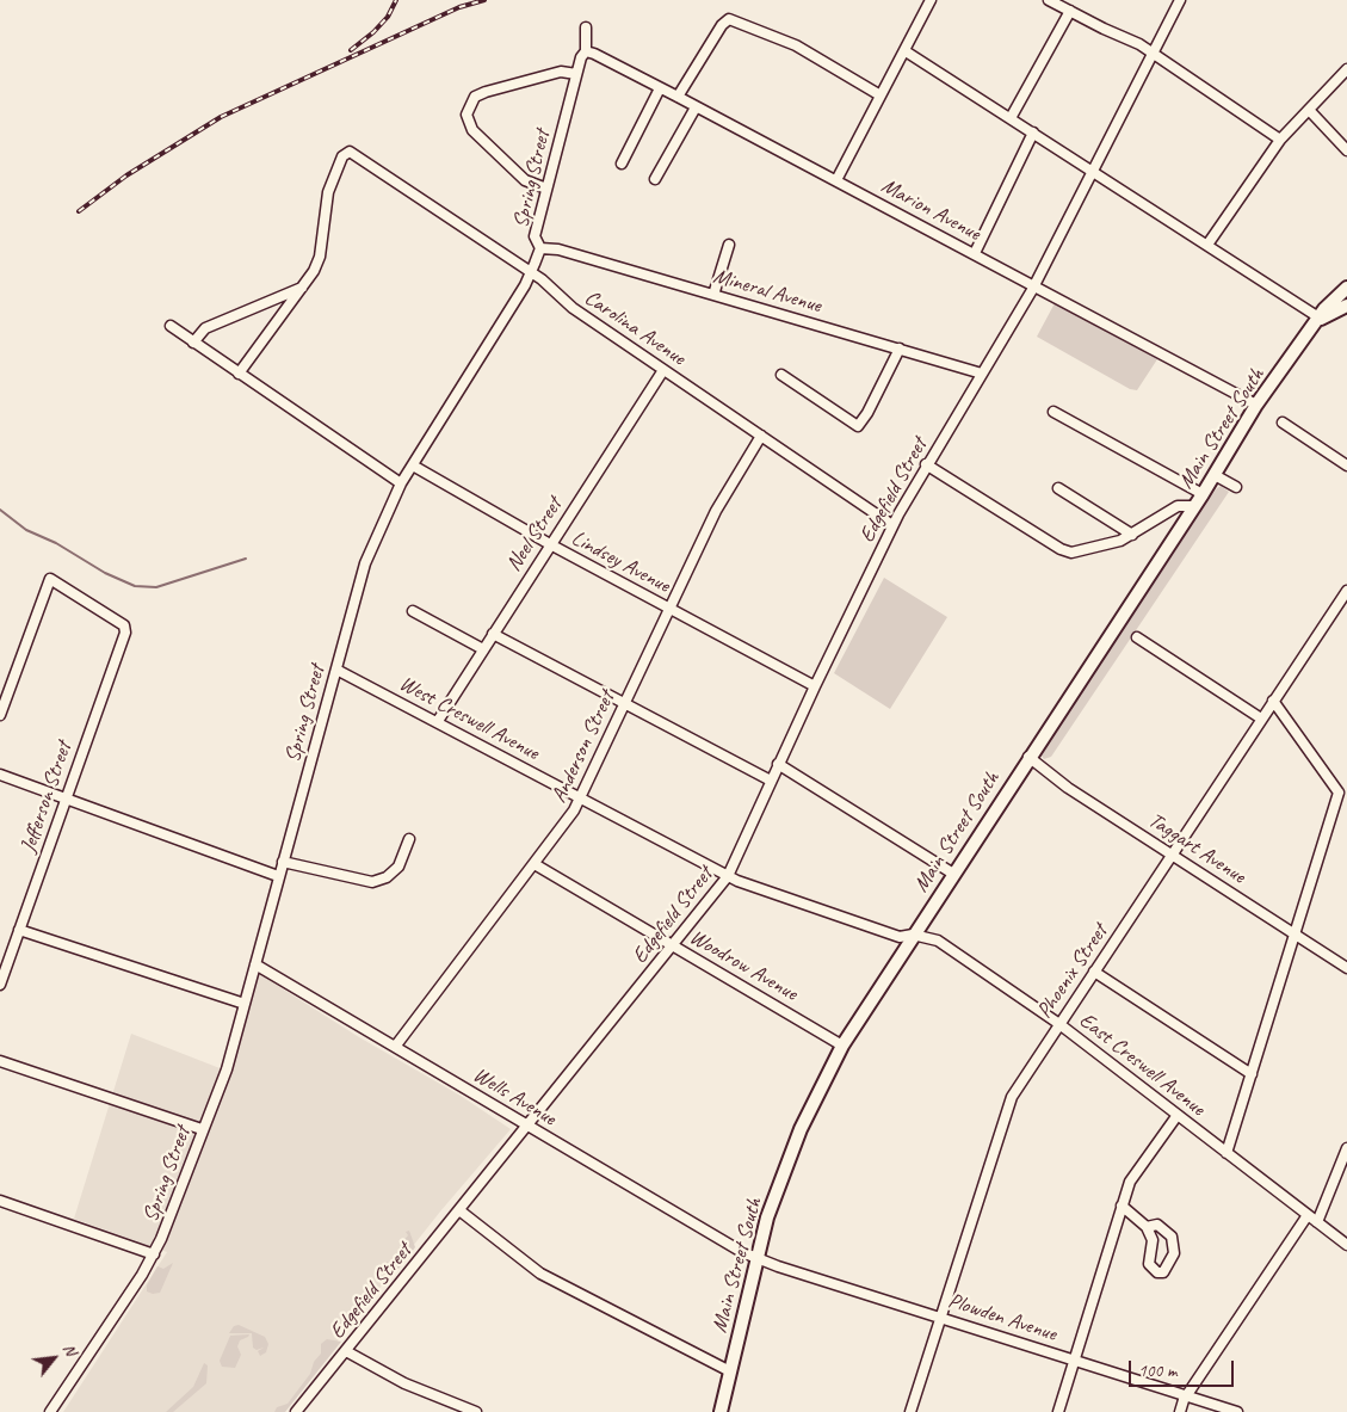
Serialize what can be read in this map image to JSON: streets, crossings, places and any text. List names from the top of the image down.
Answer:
{
  "streets": {
    "main road": ["Main Street South"],
    "street": [
      "Spring Street",
      "Marion Avenue",
      "Mineral Avenue",
      "Carolina Avenue",
      "Edgefield Street",
      "Neel Street",
      "Lindsey Avenue",
      "West Creswell Avenue",
      "Anderson Street",
      "Jefferson Street",
      "Taggart Avenue",
      "Woodrow Avenue",
      "Phoenix Street",
      "East Creswell Avenue",
      "Wells Avenue",
      "Plowden Avenue"
    ]
  },
  "crossings": [
    ["Spring Street", "Marion Avenue"],
    ["Spring Street", "Mineral Avenue"],
    ["Spring Street", "Carolina Avenue"],
    ["Spring Street", "Lindsey Avenue"],
    ["Spring Street", "West Creswell Avenue"],
    ["Spring Street", "Wells Avenue"],
    ["Marion Avenue", "Main Street South"],
    ["Marion Avenue", "Edgefield Street"],
    ["Mineral Avenue", "Edgefield Street"],
    ["Carolina Avenue", "Edgefield Street"],
    ["Carolina Avenue", "Neel Street"],
    ["Carolina Avenue", "Anderson Street"],
    ["Main Street South", "West Creswell Avenue"],
    ["Main Street South", "Taggart Avenue"],
    ["Main Street South", "Woodrow Avenue"],
    ["Main Street South", "East Creswell Avenue"],
    ["Main Street South", "Wells Avenue"],
    ["Main Street South", "Plowden Avenue"],
    ["Edgefield Street", "Lindsey Avenue"],
    ["Edgefield Street", "West Creswell Avenue"],
    ["Edgefield Street", "Woodrow Avenue"],
    ["Edgefield Street", "Wells Avenue"],
    ["Neel Street", "Lindsey Avenue"],
    ["Neel Street", "West Creswell Avenue"],
    ["Lindsey Avenue", "Anderson Street"],
    ["West Creswell Avenue", "Anderson Street"],
    ["West Creswell Avenue", "East Creswell Avenue"],
    ["Anderson Street", "Woodrow Avenue"],
    ["Anderson Street", "Wells Avenue"],
    ["Taggart Avenue", "Phoenix Street"],
    ["Phoenix Street", "East Creswell Avenue"],
    ["Phoenix Street", "Plowden Avenue"],
    ["Wells Avenue", "Plowden Avenue"]
  ],
  "scale_bar": "100 m",
  "north": "top right"
}
